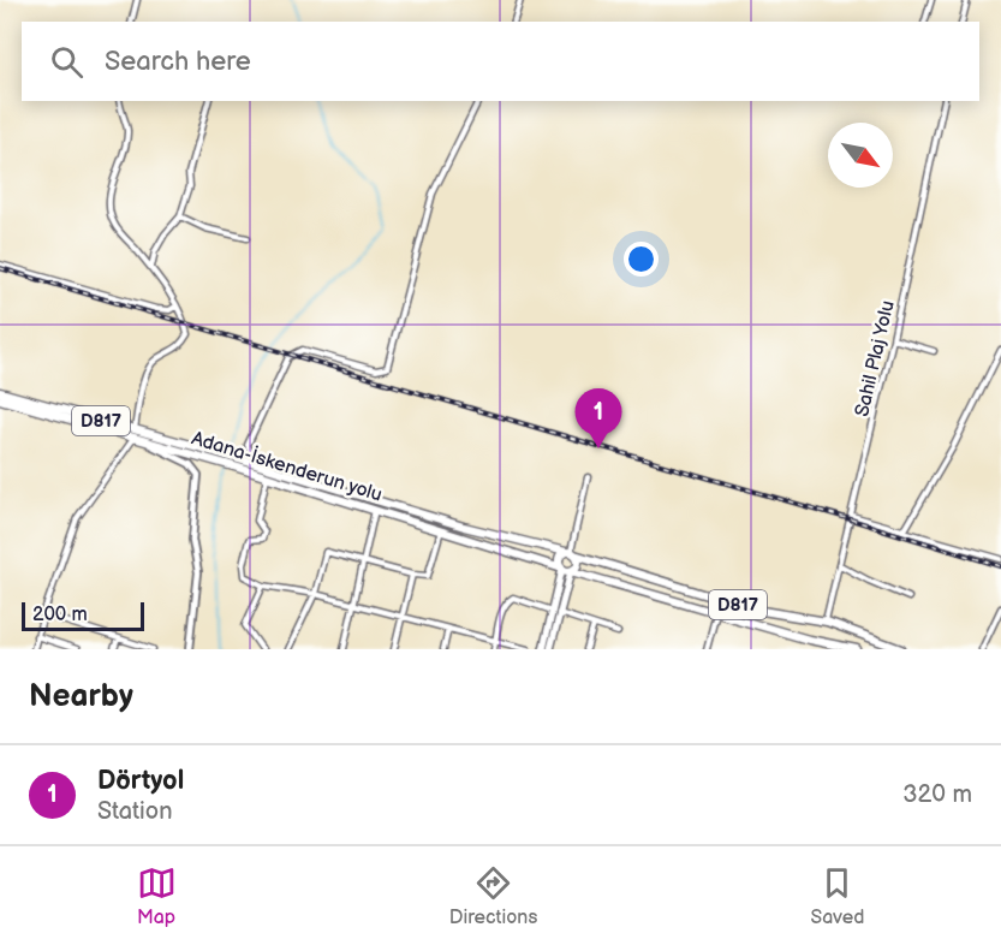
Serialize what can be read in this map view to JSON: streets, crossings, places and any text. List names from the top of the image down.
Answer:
{
  "streets": {
    "highway": ["D817", "Adana-İskenderun yolu"],
    "street": ["Sahil Plaj Yolu"]
  },
  "crossings": [
    ["Sahil Plaj Yolu", "D817"],
    ["D817", "Adana-İskenderun yolu"]
  ],
  "scale_bar": "200 m",
  "north": "bottom right",
  "page": {
    "search": "Search here",
    "pins": "1",
    "scale": "200 m",
    "heading": "Nearby",
    "list": [
      {
        "mark": "1",
        "name": "Dörtyol",
        "note": "Station",
        "value": "320 m"
      }
    ],
    "nav": ["Map", "Directions", "Saved"]
  }
}
